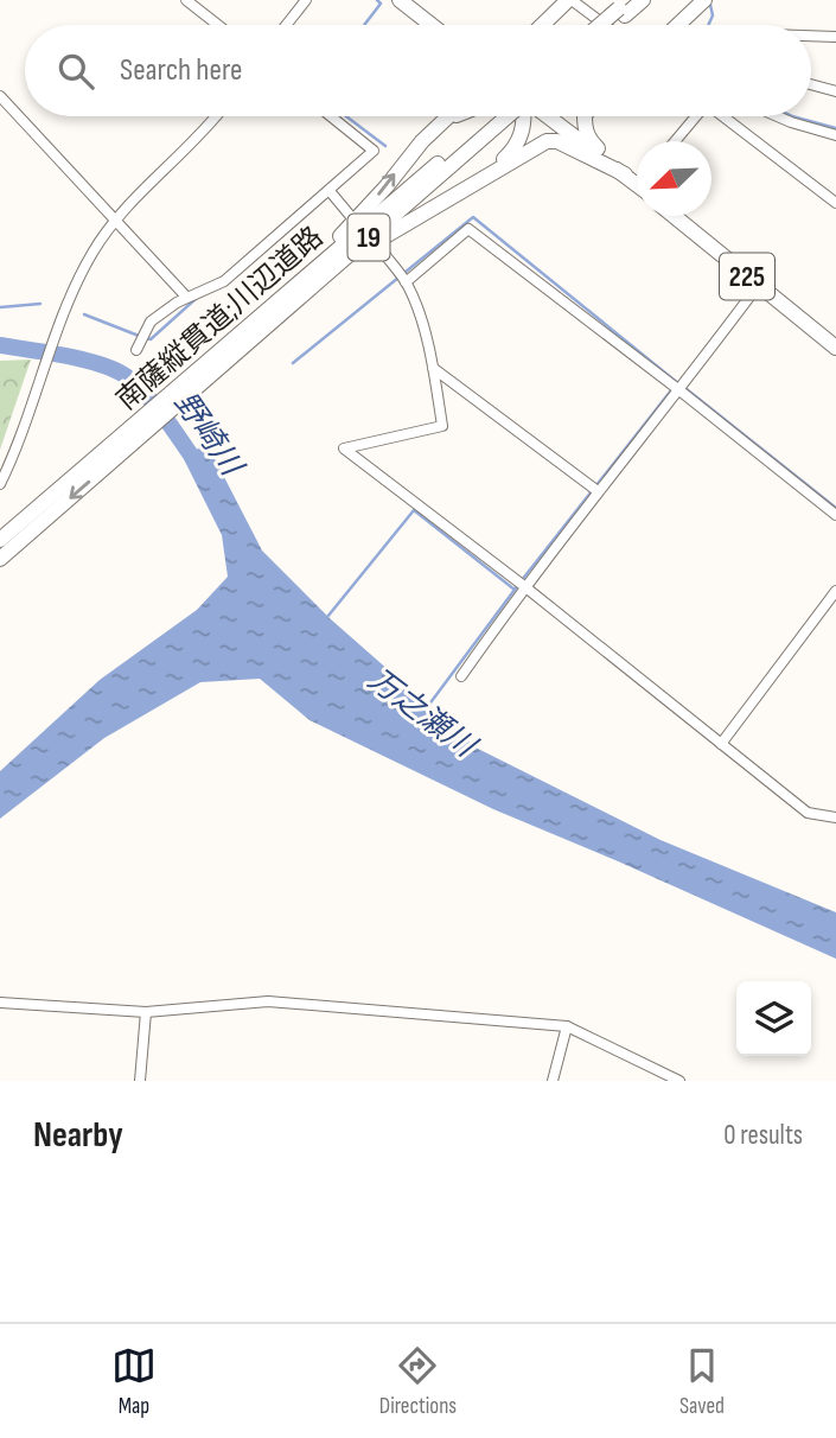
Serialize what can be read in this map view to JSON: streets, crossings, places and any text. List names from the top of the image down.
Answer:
{
  "streets": {
    "highway": ["19", "225", "南薩縦貫道;川辺道路"]
  },
  "crossings": [
    ["19", "南薩縦貫道;川辺道路"]
  ],
  "water": ["野崎川", "万之瀬川"],
  "north": "bottom left",
  "page": {
    "search": "Search here",
    "heading": ["Nearby", "0 results"],
    "nav": ["Map", "Directions", "Saved"]
  }
}
